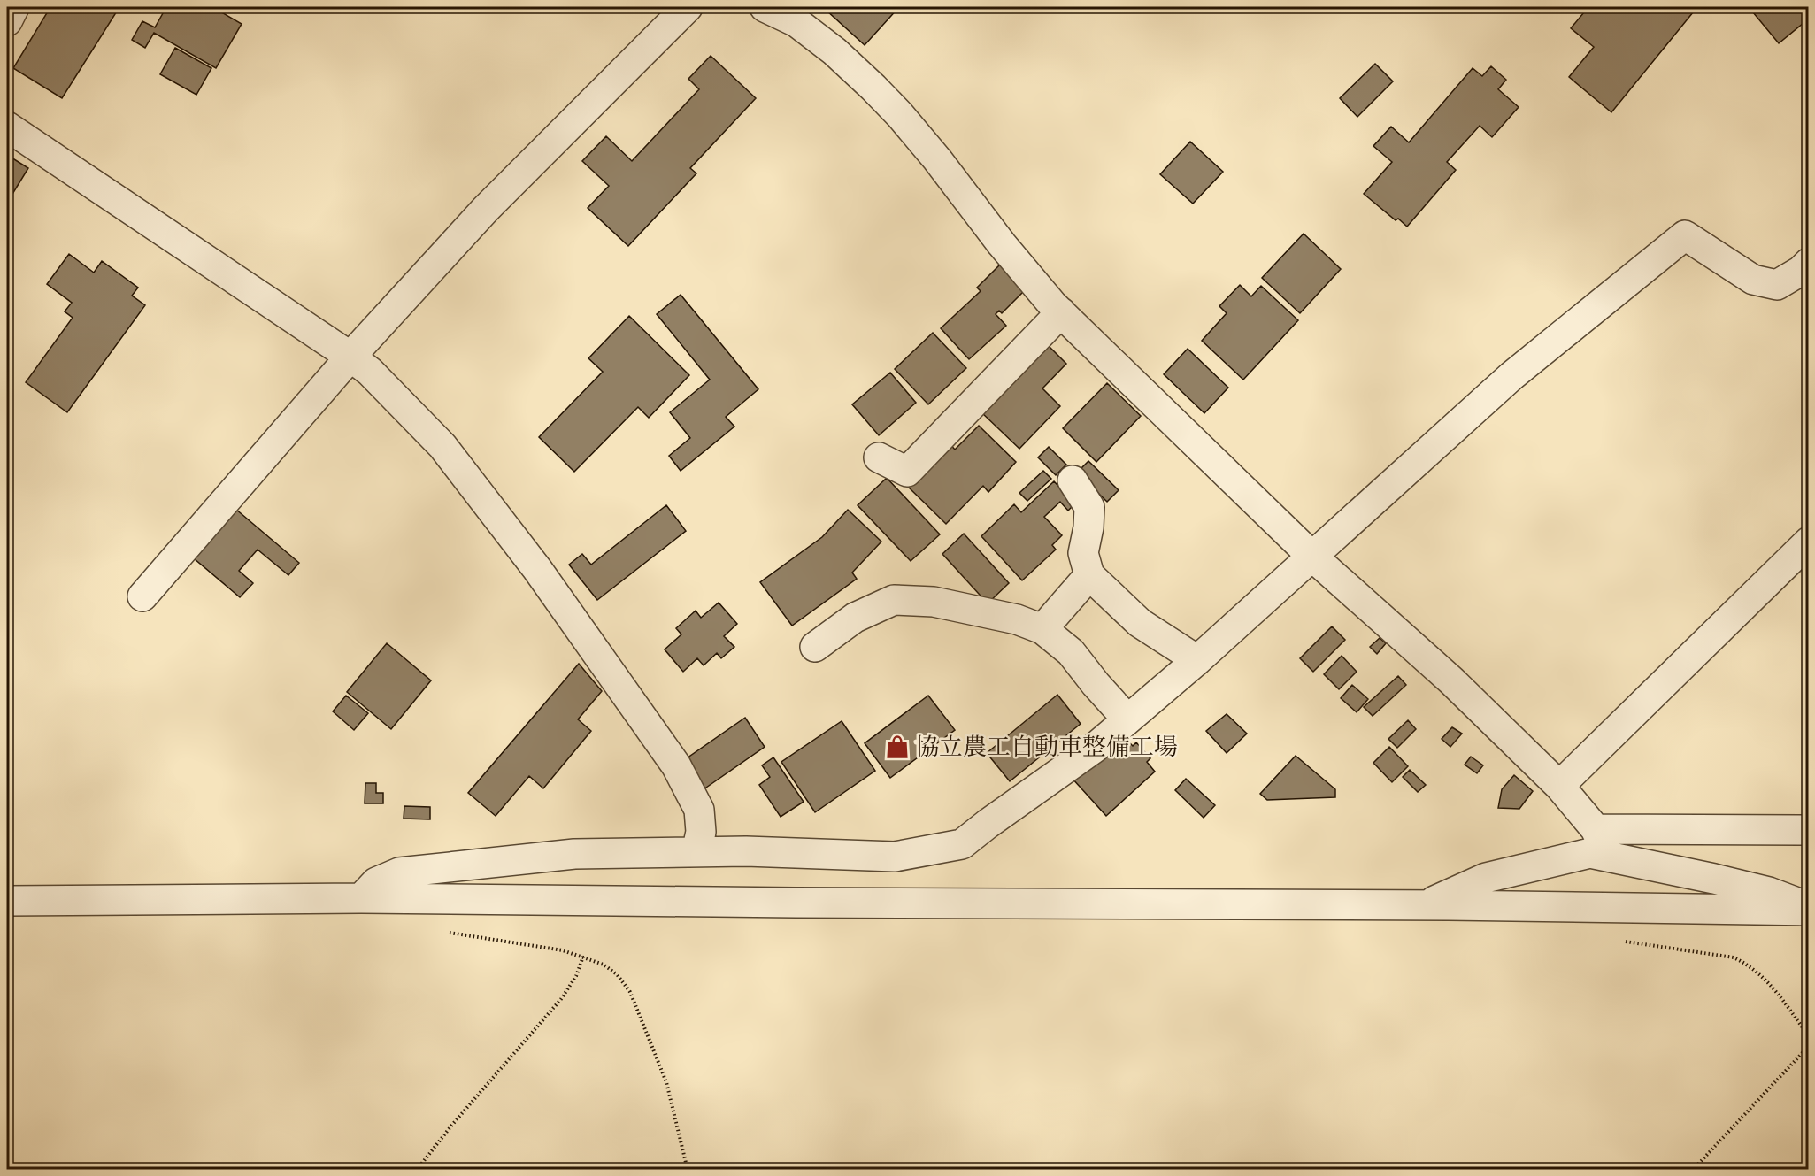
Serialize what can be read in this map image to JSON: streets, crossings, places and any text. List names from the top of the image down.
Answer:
{
  "places": {
    "shop": ["協立農工自動車整備工場"]
  }
}
